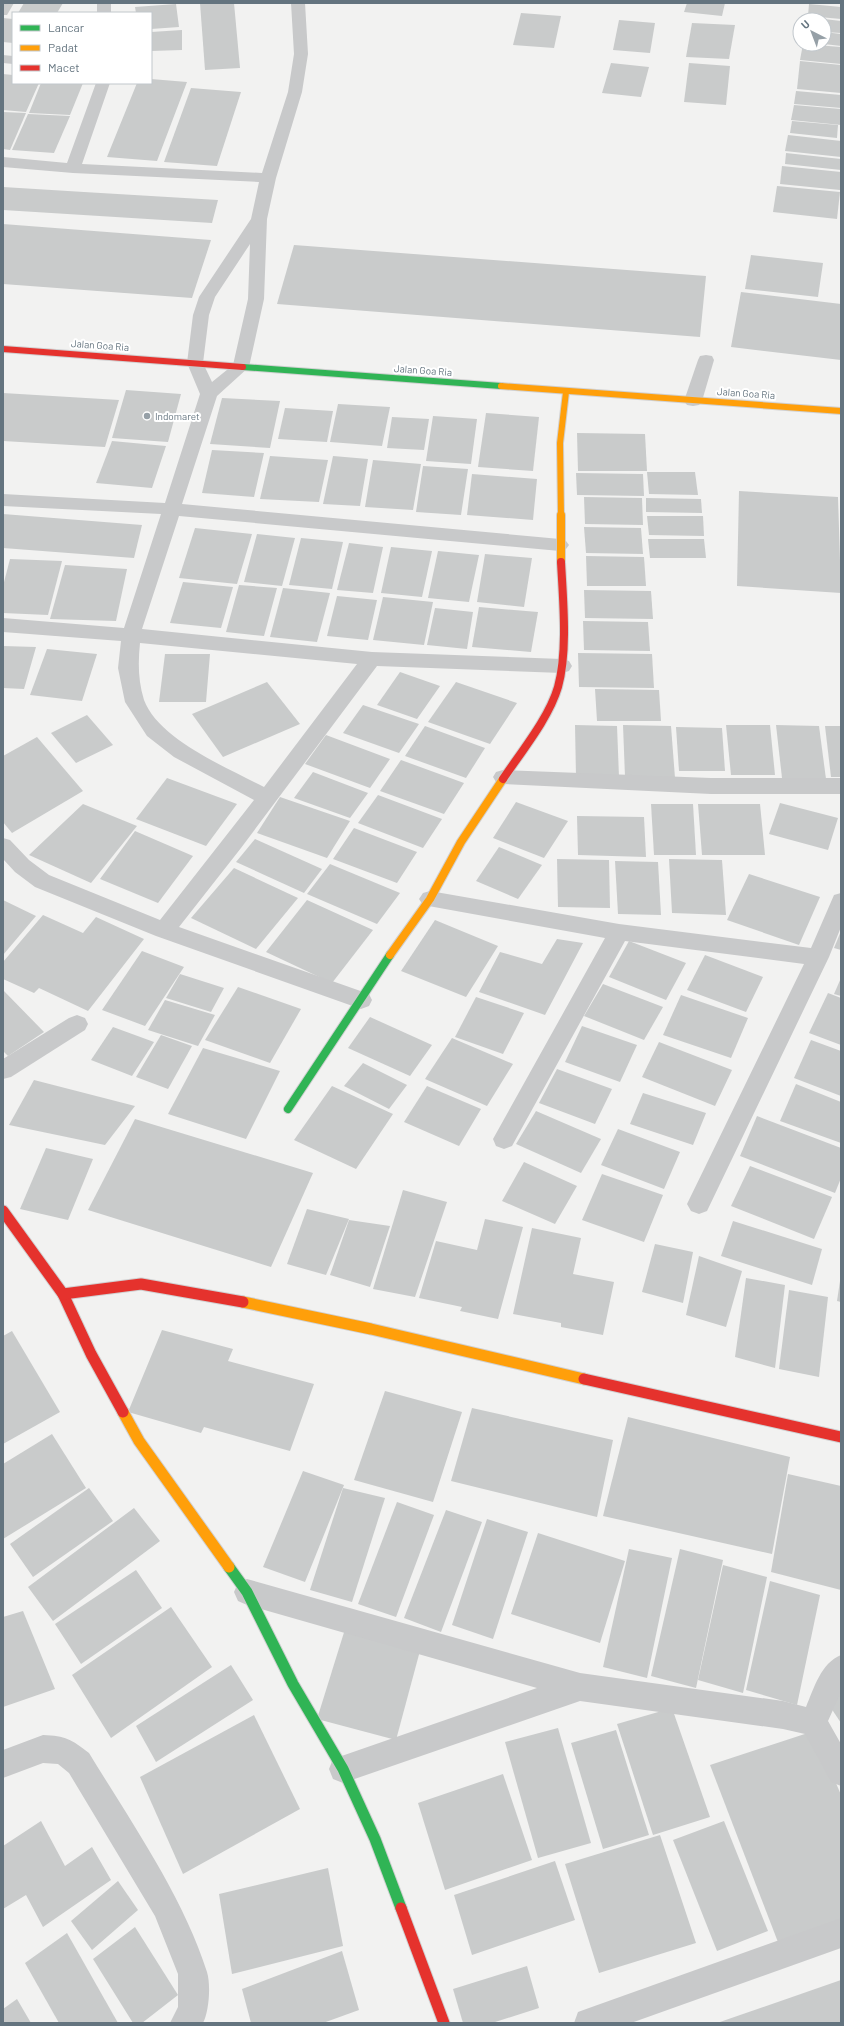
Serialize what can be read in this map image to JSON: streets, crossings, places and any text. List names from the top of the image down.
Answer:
{
  "streets": {
    "street": ["Jalan Goa Ria"]
  },
  "places": ["Indomaret"],
  "legend": ["Lancar", "Padat", "Macet"],
  "north": "top left"
}
